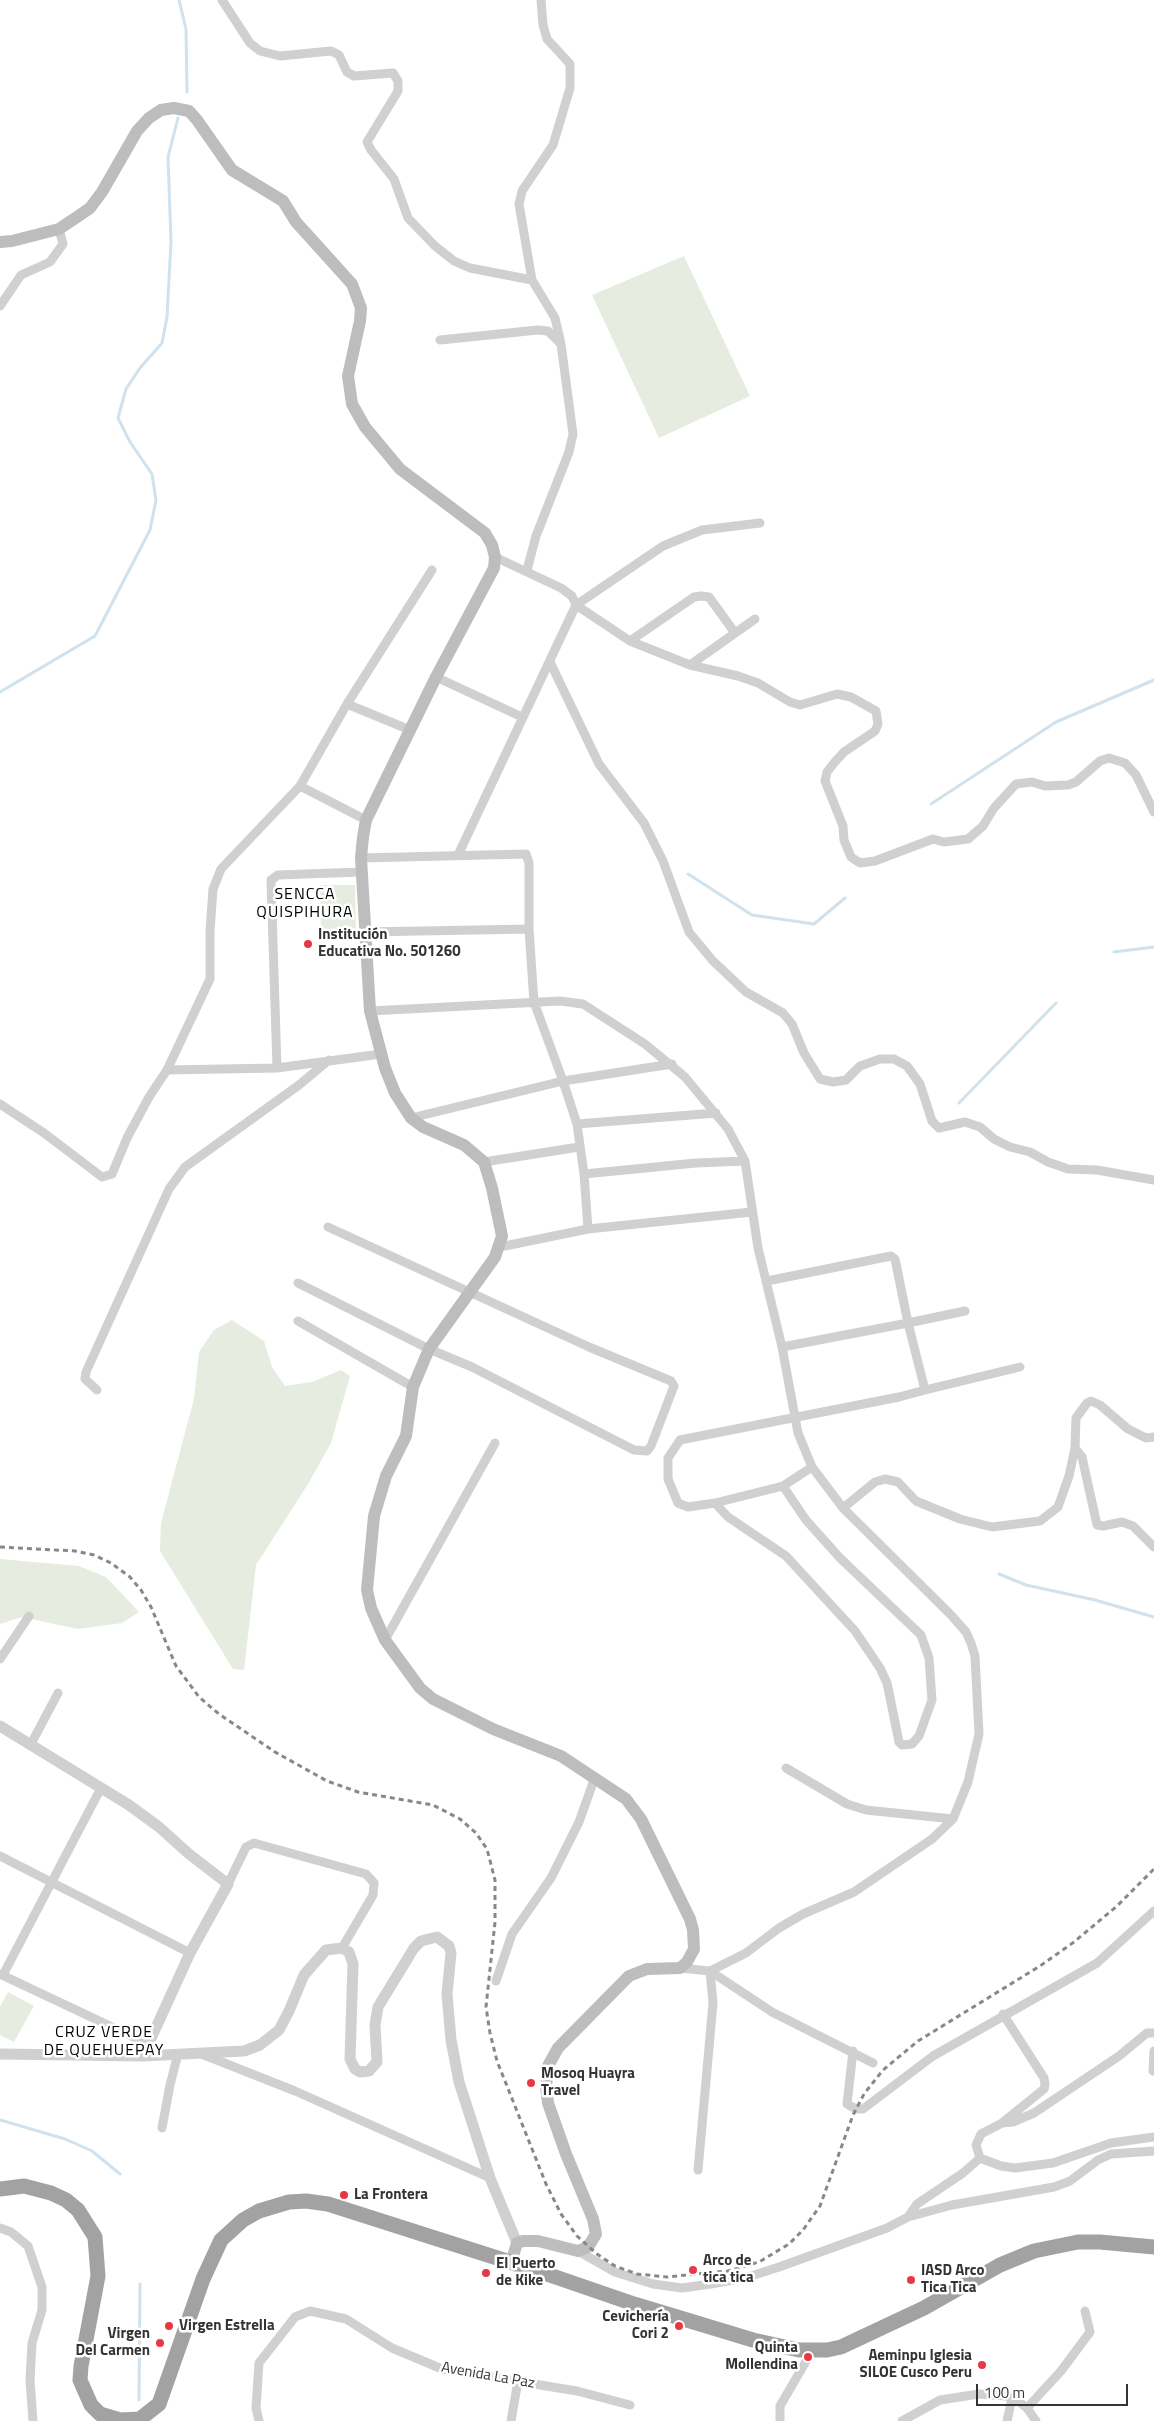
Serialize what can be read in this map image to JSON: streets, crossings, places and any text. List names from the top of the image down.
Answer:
{
  "streets": {
    "street": ["Avenida La Paz"]
  },
  "districts": ["SENCCA QUISPIHURA", "CRUZ VERDE DE QUEHUEPAY"],
  "places": [
    "Institución Educativa No. 501260",
    "Mosoq Huayra Travel",
    "La Frontera",
    "Arco de tica tica",
    "El Puerto de Kike",
    "IASD Arco Tica Tica",
    "Virgen Estrella",
    "Cevichería Cori 2",
    "Virgen Del Carmen",
    "Quinta Mollendina",
    "Aeminpu Iglesia SILOE Cusco Peru"
  ],
  "scale_bar": "100 m"
}
